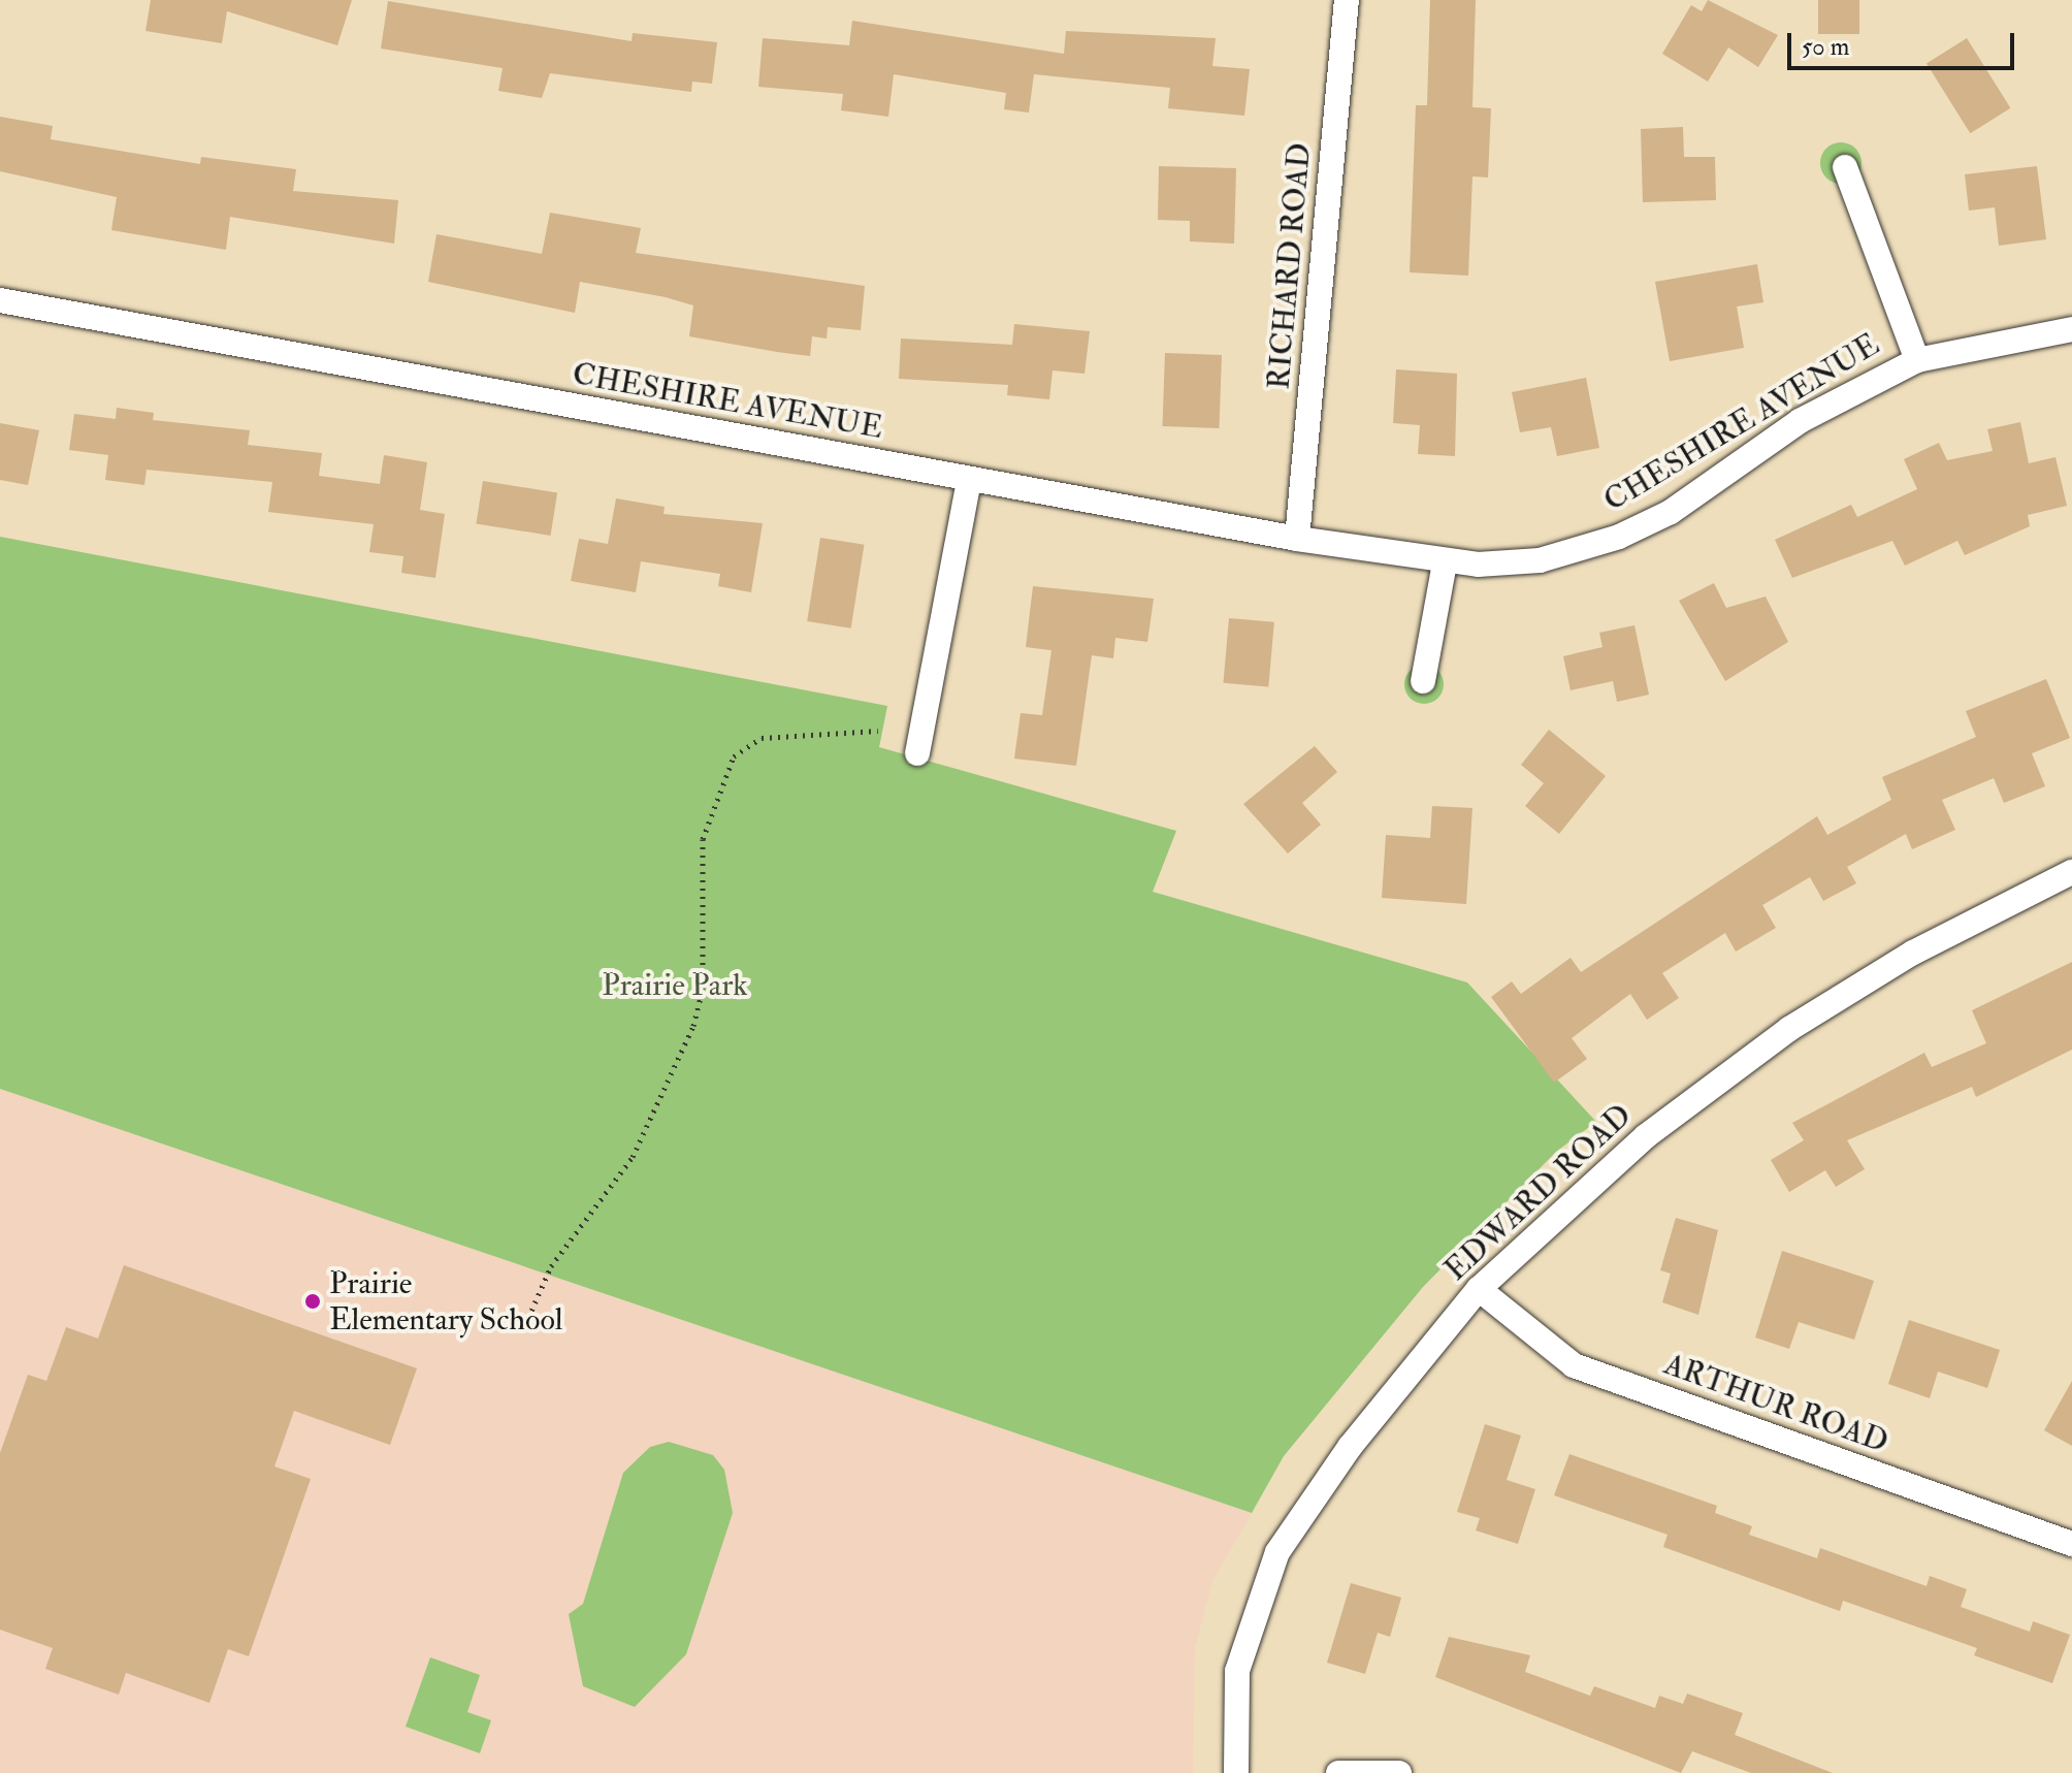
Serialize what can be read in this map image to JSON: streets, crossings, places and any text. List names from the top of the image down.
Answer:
{
  "streets": {
    "street": [
      "RICHARD ROAD",
      "CHESHIRE AVENUE",
      "EDWARD ROAD",
      "ARTHUR ROAD"
    ]
  },
  "crossings": [
    ["RICHARD ROAD", "CHESHIRE AVENUE"],
    ["EDWARD ROAD", "ARTHUR ROAD"]
  ],
  "parks": ["Prairie Park"],
  "places": ["Prairie Elementary School"],
  "scale_bar": "50 m"
}
